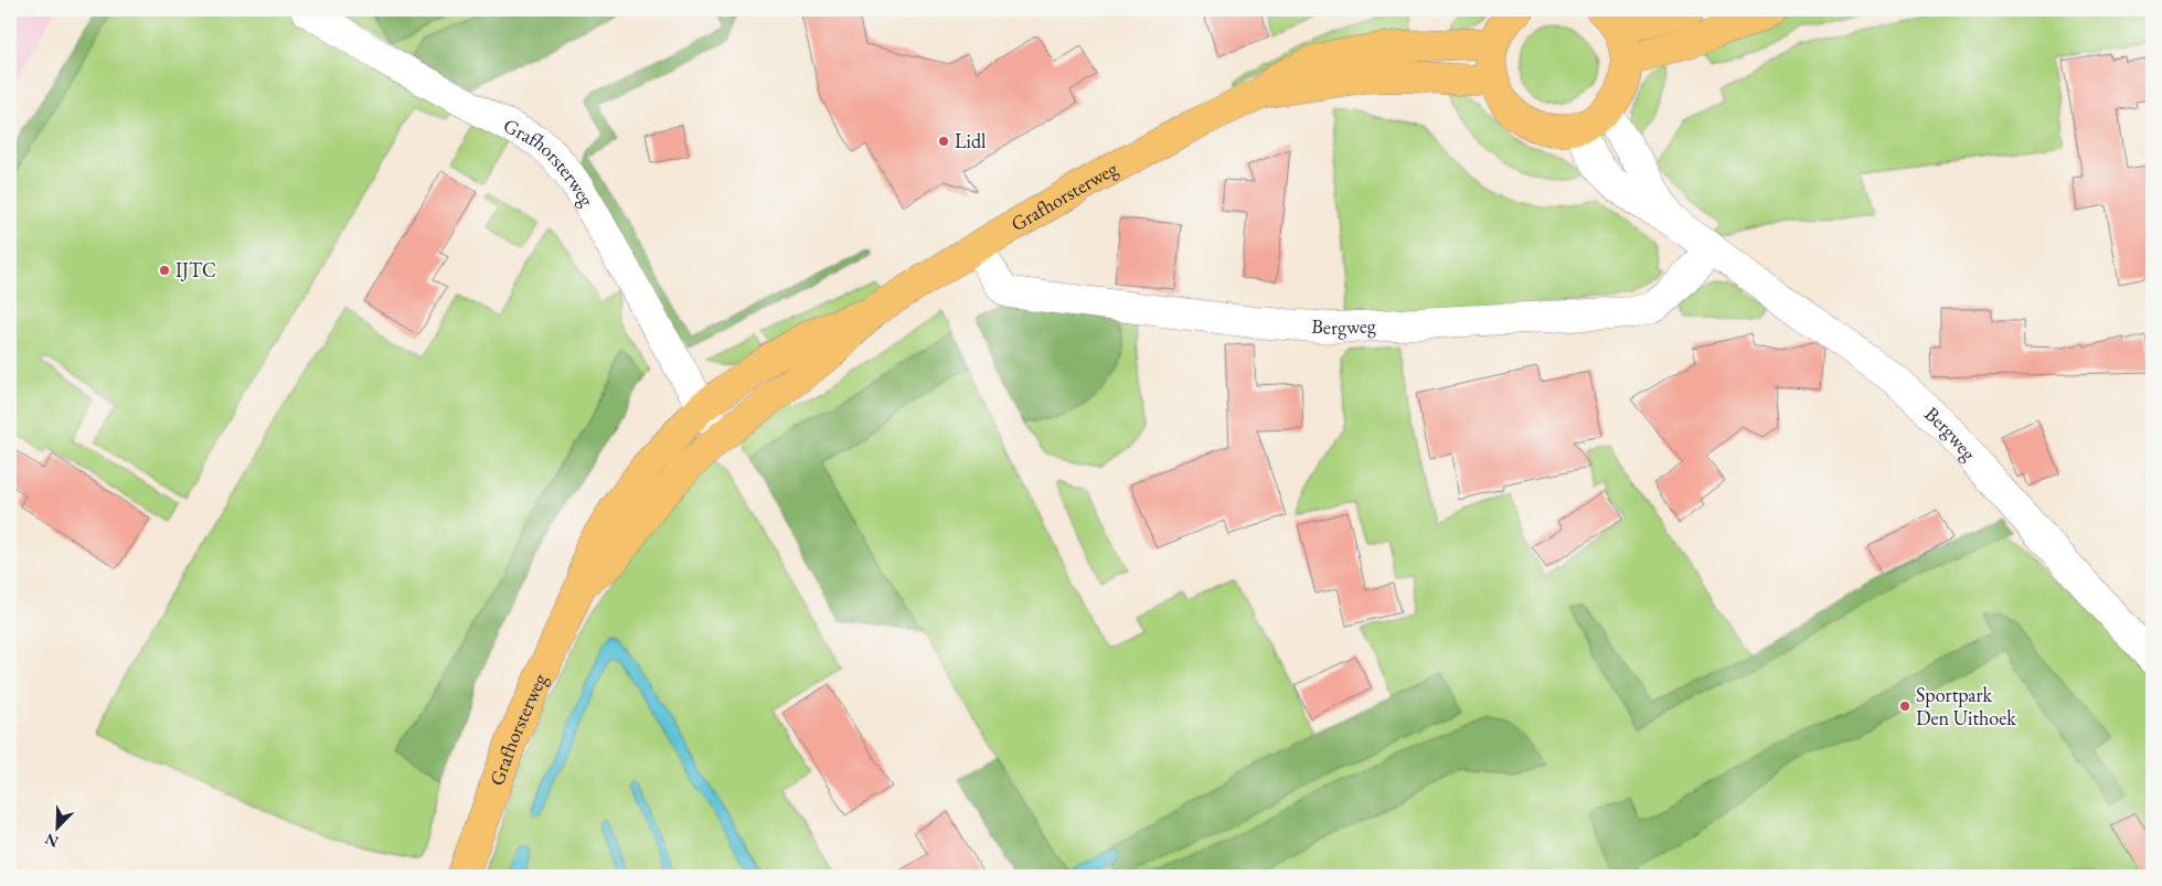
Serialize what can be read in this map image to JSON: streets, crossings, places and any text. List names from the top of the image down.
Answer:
{
  "streets": {
    "main road": ["Grafhorsterweg"],
    "street": ["Bergweg"]
  },
  "crossings": [
    ["Grafhorsterweg", "Bergweg"]
  ],
  "places": ["Lidl", "IJTC", "Sportpark Den Uithoek"],
  "north": "bottom left"
}
